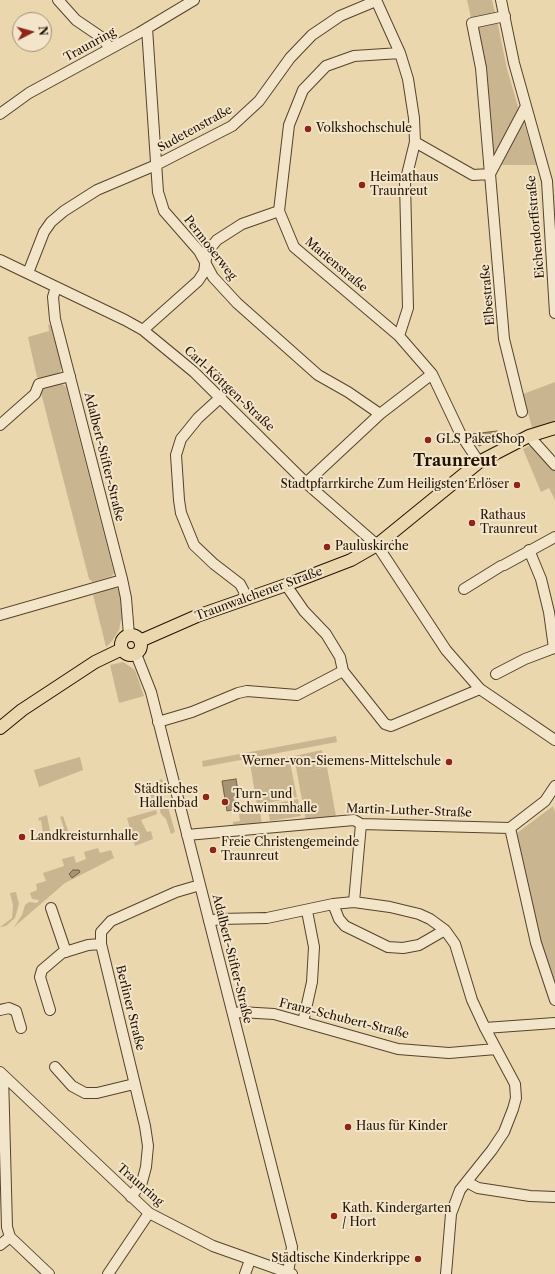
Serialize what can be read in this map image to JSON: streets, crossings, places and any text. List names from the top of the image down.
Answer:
{
  "streets": {
    "main road": ["Traunwalchener Straße"],
    "street": [
      "Traunring",
      "Sudetenstraße",
      "Eichendorffstraße",
      "Permoserweg",
      "Marienstraße",
      "Elbestraße",
      "Carl-Köttgen-Straße",
      "Adalbert-Stifter-Straße",
      "Martin-Luther-Straße",
      "Berliner Straße",
      "Franz-Schubert-Straße"
    ]
  },
  "crossings": [
    ["Traunring", "Permoserweg"],
    ["Traunring", "Adalbert-Stifter-Straße"],
    ["Traunring", "Berliner Straße"],
    ["Sudetenstraße", "Permoserweg"],
    ["Sudetenstraße", "Carl-Köttgen-Straße"],
    ["Eichendorffstraße", "Elbestraße"],
    ["Marienstraße", "Traunwalchener Straße"],
    ["Carl-Köttgen-Straße", "Adalbert-Stifter-Straße"],
    ["Carl-Köttgen-Straße", "Traunwalchener Straße"],
    ["Adalbert-Stifter-Straße", "Traunwalchener Straße"],
    ["Adalbert-Stifter-Straße", "Martin-Luther-Straße"],
    ["Adalbert-Stifter-Straße", "Berliner Straße"],
    ["Adalbert-Stifter-Straße", "Franz-Schubert-Straße"]
  ],
  "districts": ["Traunreut"],
  "places": [
    "Volkshochschule",
    "Heimathaus Traunreut",
    "GLS PaketShop",
    "Stadtpfarrkirche Zum Heiligsten Erlöser",
    "Rathaus Traunreut",
    "Pauluskirche",
    "Werner-von-Siemens-Mittelschule",
    "Städtisches Hallenbad",
    "Turn- und Schwimmhalle",
    "Landkreisturnhalle",
    "Freie Christengemeinde Traunreut",
    "Haus für Kinder",
    "Kath. Kindergarten / Hort",
    "Städtische Kinderkrippe"
  ],
  "north": "right"
}
